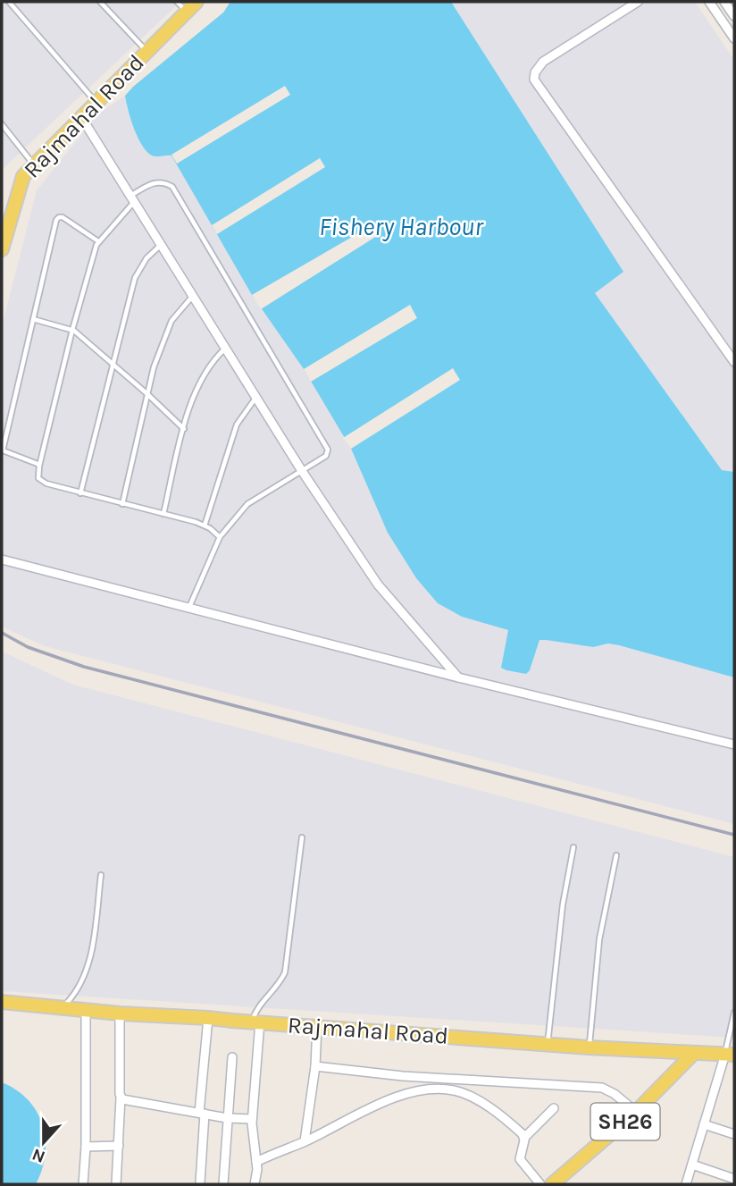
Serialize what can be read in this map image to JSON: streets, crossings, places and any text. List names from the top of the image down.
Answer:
{
  "streets": {
    "main road": ["Rajmahal Road", "SH26"]
  },
  "crossings": [
    ["Rajmahal Road", "SH26"]
  ],
  "water": ["Fishery Harbour"],
  "north": "bottom"
}
